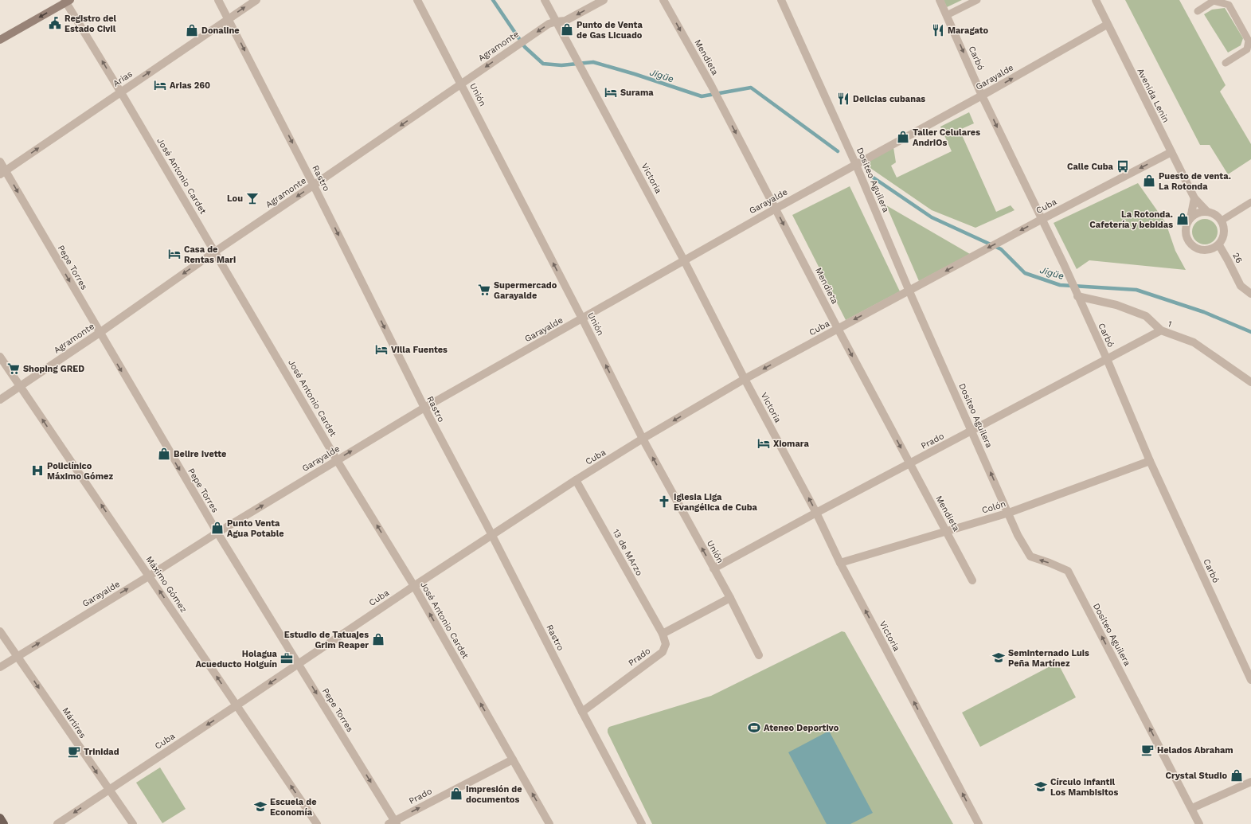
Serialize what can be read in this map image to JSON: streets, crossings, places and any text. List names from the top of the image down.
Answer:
{
  "streets": {
    "street": [
      "Agramonte",
      "Mendieta",
      "Carbó",
      "Garayalde",
      "Arias",
      "Unión",
      "Avenida Lenin",
      "José Antonio Cardet",
      "Rastro",
      "Victoria",
      "Dositeo Aguilera",
      "Cuba",
      "26",
      "Pepe Torres",
      "1",
      "Prado",
      "Colón",
      "13 de MArzo",
      "Máximo Gómez",
      "Mártires"
    ]
  },
  "crossings": [
    ["Agramonte", "Unión"],
    ["Agramonte", "José Antonio Cardet"],
    ["Agramonte", "Rastro"],
    ["Agramonte", "Victoria"],
    ["Agramonte", "Pepe Torres"],
    ["Agramonte", "Máximo Gómez"],
    ["Mendieta", "Garayalde"],
    ["Mendieta", "Cuba"],
    ["Mendieta", "Prado"],
    ["Mendieta", "Colón"],
    ["Carbó", "Garayalde"],
    ["Carbó", "Cuba"],
    ["Carbó", "1"],
    ["Carbó", "Prado"],
    ["Carbó", "Colón"],
    ["Garayalde", "Unión"],
    ["Garayalde", "Avenida Lenin"],
    ["Garayalde", "José Antonio Cardet"],
    ["Garayalde", "Rastro"],
    ["Garayalde", "Victoria"],
    ["Garayalde", "Dositeo Aguilera"],
    ["Garayalde", "Pepe Torres"],
    ["Garayalde", "Máximo Gómez"],
    ["Garayalde", "Mártires"],
    ["Arias", "José Antonio Cardet"],
    ["Arias", "Rastro"],
    ["Arias", "Pepe Torres"],
    ["Unión", "Cuba"],
    ["Unión", "Prado"],
    ["Avenida Lenin", "Cuba"],
    ["Avenida Lenin", "26"],
    ["José Antonio Cardet", "Cuba"],
    ["José Antonio Cardet", "Prado"],
    ["Rastro", "Cuba"],
    ["Rastro", "Prado"],
    ["Victoria", "Cuba"],
    ["Victoria", "Prado"],
    ["Victoria", "Colón"],
    ["Dositeo Aguilera", "Cuba"],
    ["Dositeo Aguilera", "Prado"],
    ["Dositeo Aguilera", "Colón"],
    ["Cuba", "Pepe Torres"],
    ["Cuba", "13 de MArzo"],
    ["Cuba", "Máximo Gómez"],
    ["Cuba", "Mártires"],
    ["Pepe Torres", "Prado"],
    ["1", "Prado"],
    ["Prado", "13 de MArzo"]
  ],
  "one_way": [
    "Agramonte",
    "Mendieta",
    "Garayalde",
    "Arias",
    "Unión",
    "José Antonio Cardet",
    "Rastro",
    "Victoria",
    "Dositeo Aguilera",
    "Cuba",
    "Pepe Torres",
    "Máximo Gómez",
    "Mártires"
  ],
  "water": ["Jigüe"],
  "places": {
    "public building": ["Registro del Estado Civil"],
    "shop": [
      "Punto de Venta de Gas Licuado",
      "Donaline",
      "Taller Celulares AndrIOs",
      "Puesto de venta. La Rotonda",
      "La Rotonda. Cafetería y bebidas",
      "Belire Ivette",
      "Punto Venta Agua Potable",
      "Estudio de Tatuajes Grim Reaper",
      "Crystal Studio",
      "Impresión de documentos"
    ],
    "restaurant": ["Maragato", "Delicias cubanas"],
    "hotel": [
      "Arias 260",
      "Surama",
      "Casa de Rentas Mari",
      "Villa Fuentes",
      "Xiomara"
    ],
    "bus stop": ["Calle Cuba"],
    "bar": ["Lou"],
    "supermarket": ["Supermercado Garayalde", "Shoping GRED"],
    "hospital": ["Policlínico Máximo Gómez"],
    "church": ["Iglesia Liga Evangélica de Cuba"],
    "school or university": ["Seminternado Luis Peña Martínez", "Círculo Infantil Los Mambisitos", "Escuela de Economía"],
    "office": ["Holagua Acueducto Holguín"],
    "sports": ["Ateneo Deportivo"],
    "cafe": ["Helados Abraham", "Trinidad"]
  }
}
